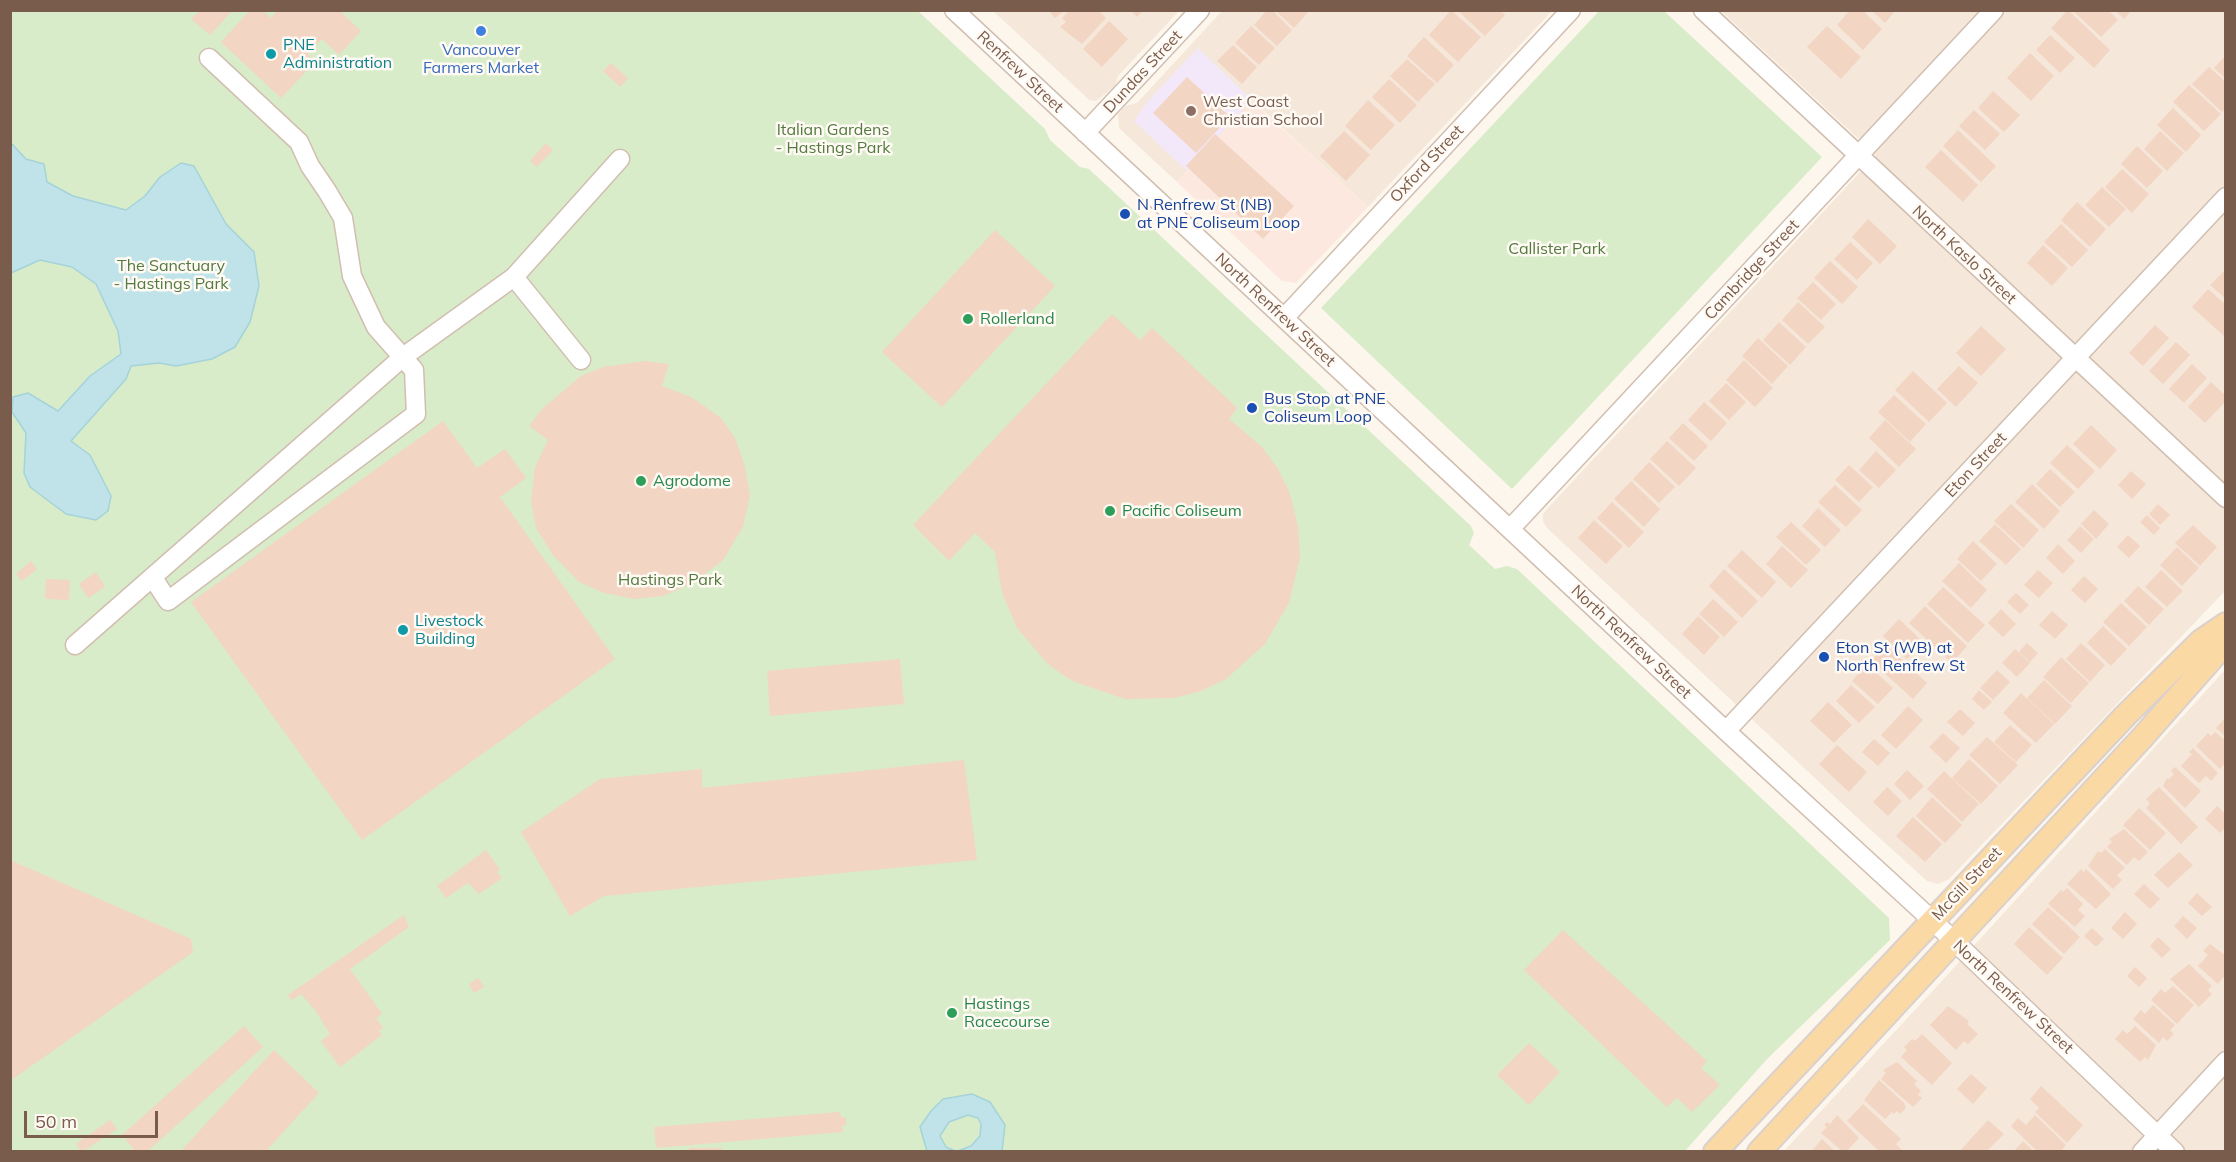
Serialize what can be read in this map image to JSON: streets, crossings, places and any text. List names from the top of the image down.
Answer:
{
  "streets": {
    "main road": ["McGill Street"],
    "street": [
      "Renfrew Street",
      "Dundas Street",
      "Oxford Street",
      "North Kaslo Street",
      "Cambridge Street",
      "North Renfrew Street",
      "Eton Street"
    ]
  },
  "crossings": [
    ["Renfrew Street", "Dundas Street"],
    ["Renfrew Street", "North Renfrew Street"],
    ["Dundas Street", "North Renfrew Street"],
    ["Oxford Street", "North Renfrew Street"],
    ["North Kaslo Street", "Cambridge Street"],
    ["North Kaslo Street", "Eton Street"],
    ["Cambridge Street", "North Renfrew Street"],
    ["North Renfrew Street", "Eton Street"],
    ["North Renfrew Street", "McGill Street"]
  ],
  "parks": [
    "Italian Gardens - Hastings Park",
    "Callister Park",
    "The Sanctuary - Hastings Park",
    "Hastings Park"
  ],
  "places": [
    "Vancouver Farmers Market",
    "PNE Administration",
    "West Coast Christian School",
    "N Renfrew St (NB) at PNE Coliseum Loop",
    "Rollerland",
    "Bus Stop at PNE Coliseum Loop",
    "Agrodome",
    "Pacific Coliseum",
    "Livestock Building",
    "Eton St (WB) at North Renfrew St",
    "Hastings Racecourse"
  ],
  "scale_bar": "50 m"
}
